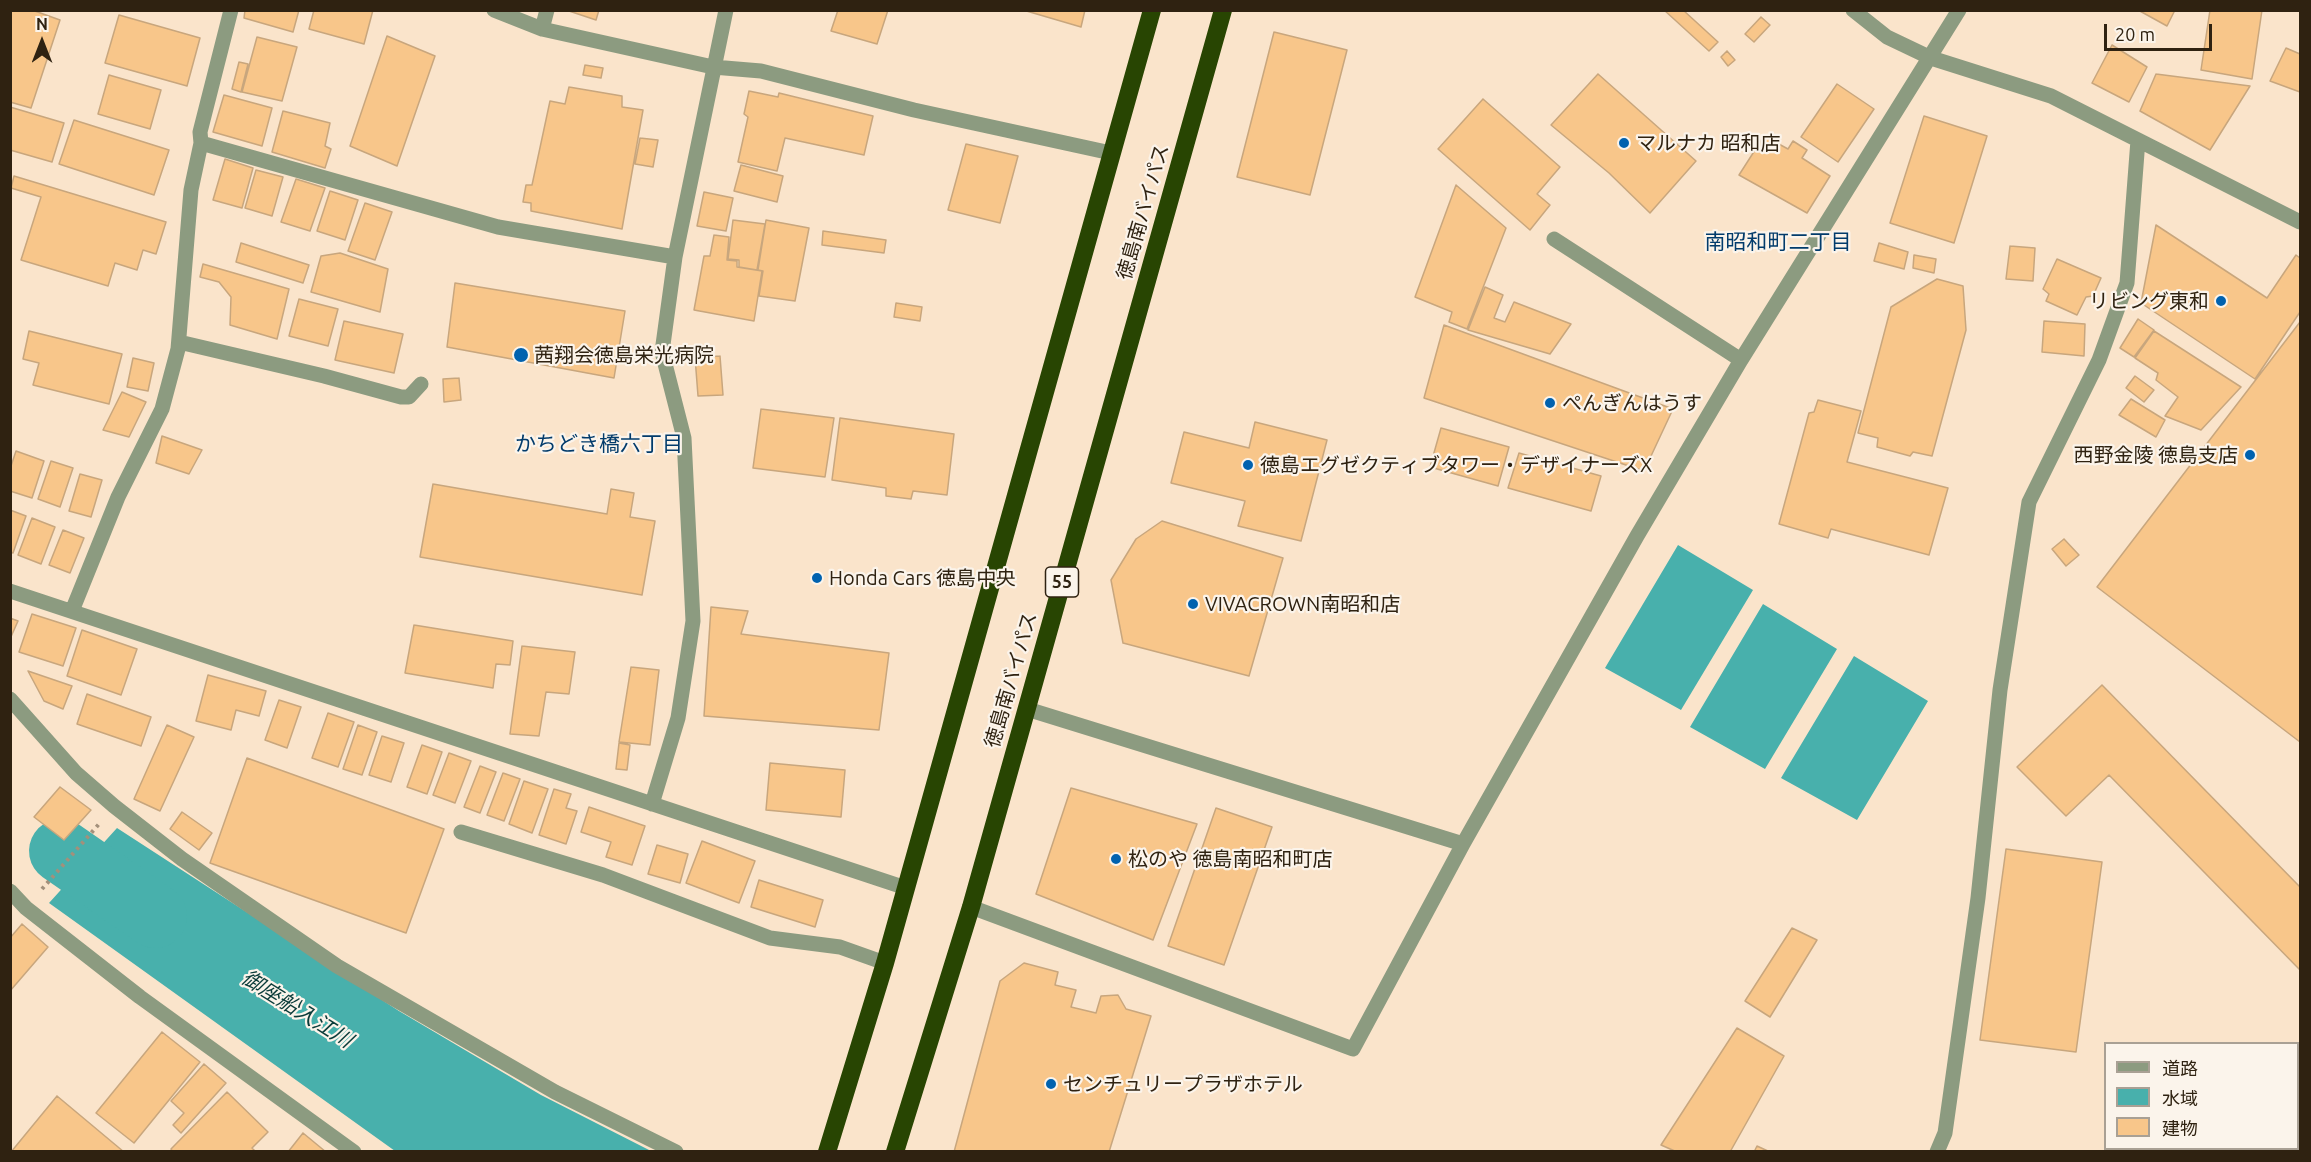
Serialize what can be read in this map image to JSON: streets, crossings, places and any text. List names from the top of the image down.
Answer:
{
  "streets": {
    "highway": ["徳島南バイパス", "55"]
  },
  "districts": ["南昭和町二丁目", "かちどき橋六丁目"],
  "water": ["御座船入江川"],
  "places": [
    "マルナカ 昭和店",
    "リビング東和",
    "茜翔会徳島栄光病院",
    "ぺんぎんはうす",
    "西野金陵 徳島支店",
    "徳島エグゼクティブタワー・デザイナーズX",
    "Honda Cars 徳島中央",
    "VIVACROWN南昭和店",
    "松のや 徳島南昭和町店",
    "センチュリープラザホテル"
  ],
  "legend": ["道路", "水域", "建物"],
  "scale_bar": "20 m",
  "north": "top"
}
